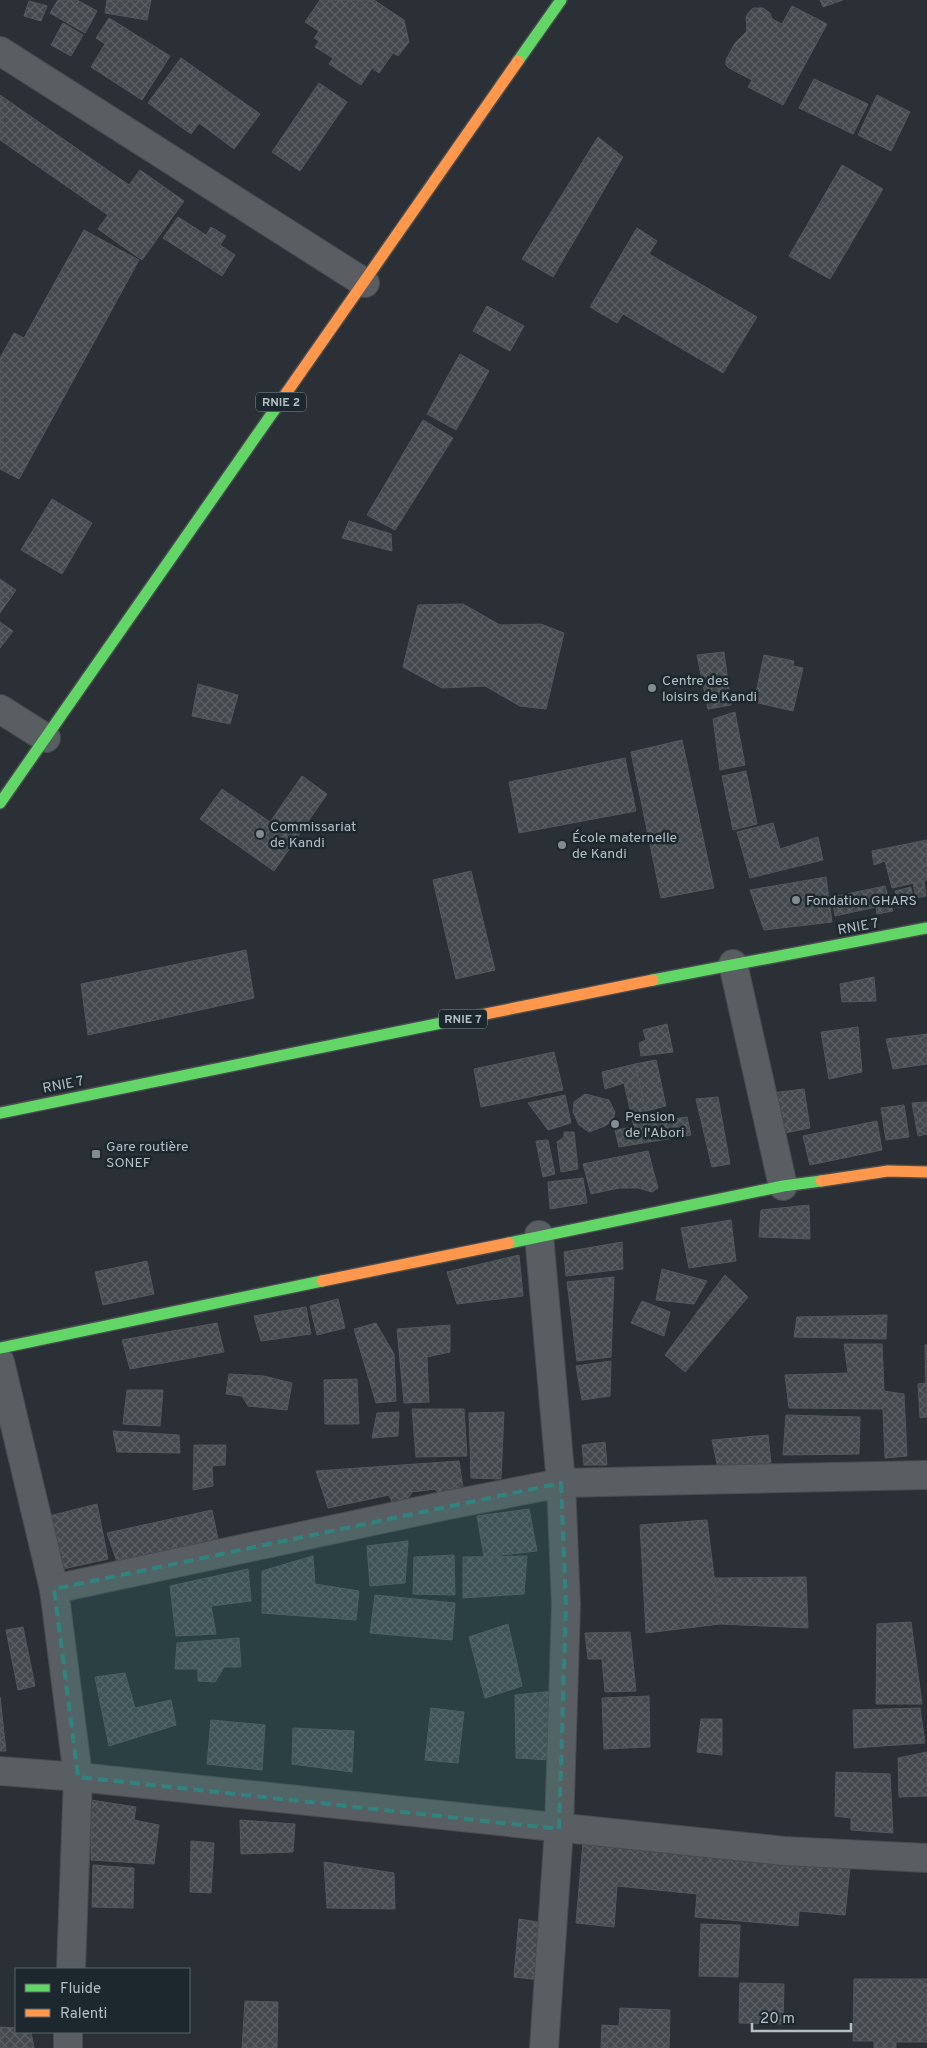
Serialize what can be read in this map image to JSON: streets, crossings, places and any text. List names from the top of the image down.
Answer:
{
  "streets": {
    "main road": ["RNIE 2", "RNIE 7"]
  },
  "places": {
    "other": [
      "Centre des loisirs de Kandi",
      "Commissariat de Kandi",
      "École maternelle de Kandi",
      "Fondation GHARS",
      "Pension de l'Abori"
    ],
    "transit": ["Gare routière SONEF"]
  },
  "legend": ["Fluide", "Ralenti"],
  "scale_bar": "20 m"
}
